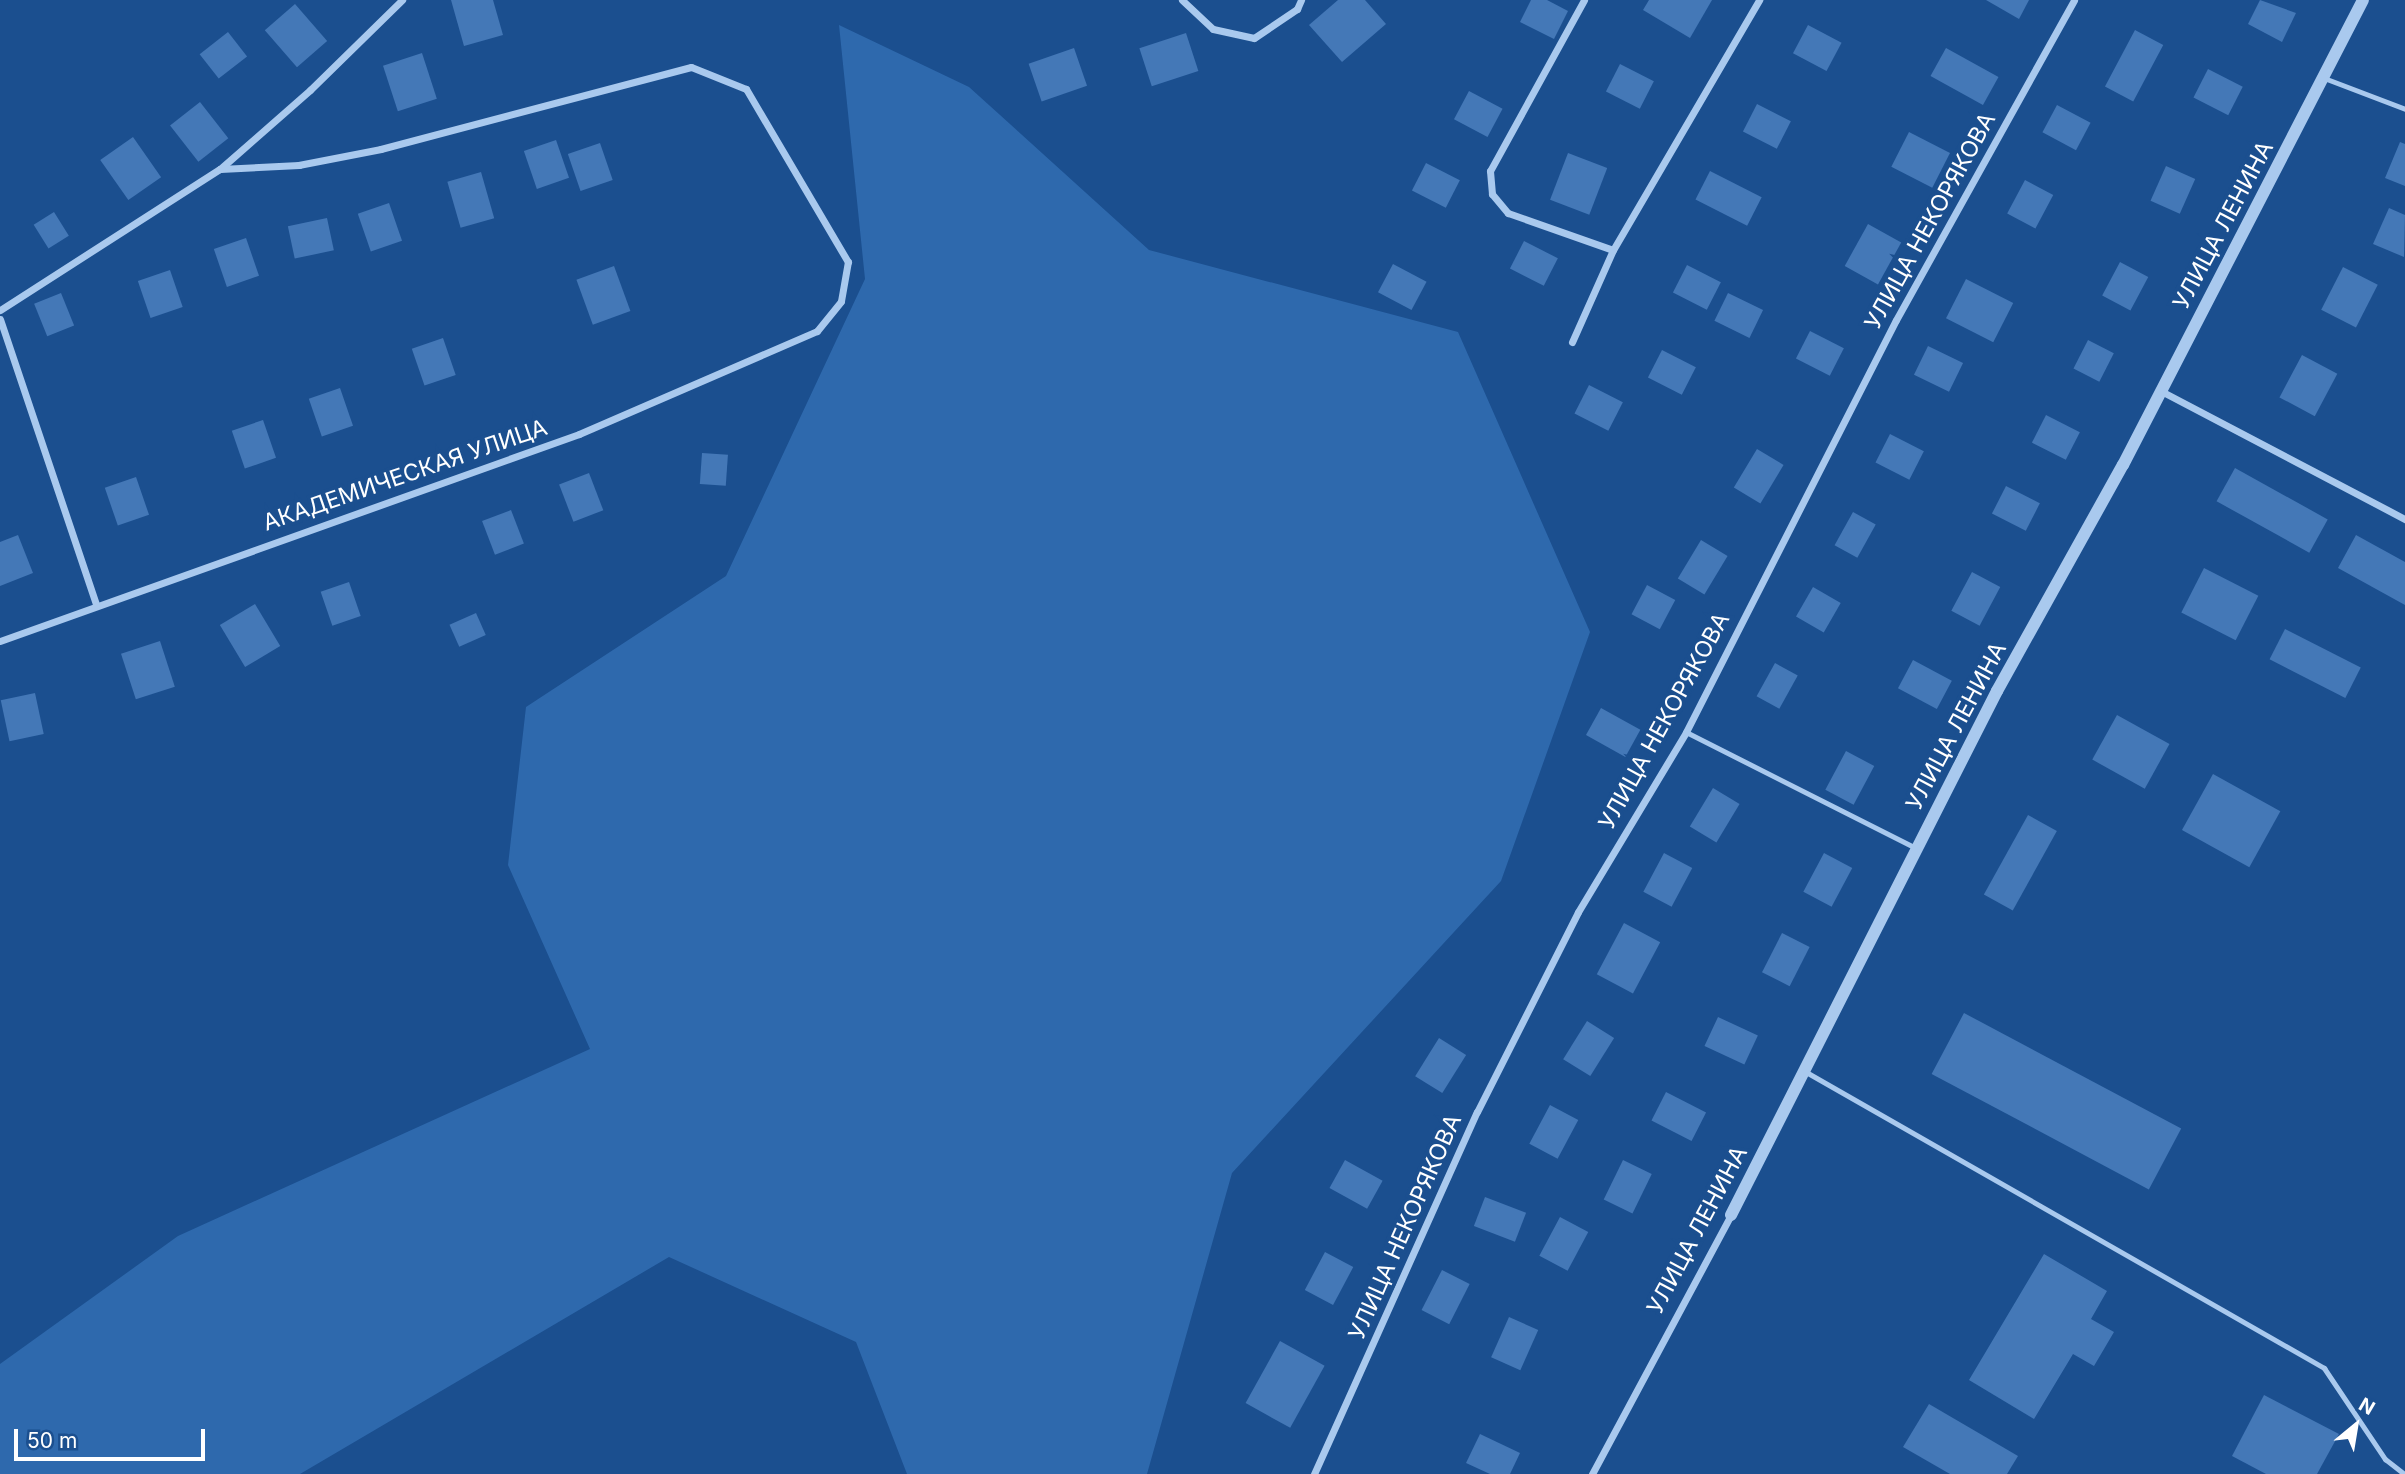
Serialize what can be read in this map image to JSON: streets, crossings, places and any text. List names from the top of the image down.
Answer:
{
  "streets": {
    "street": ["УЛИЦА НЕКОРЯКОВА", "УЛИЦА ЛЕНИНА", "АКАДЕМИЧЕСКАЯ УЛИЦА"]
  },
  "scale_bar": "50 m",
  "north": "top right"
}
